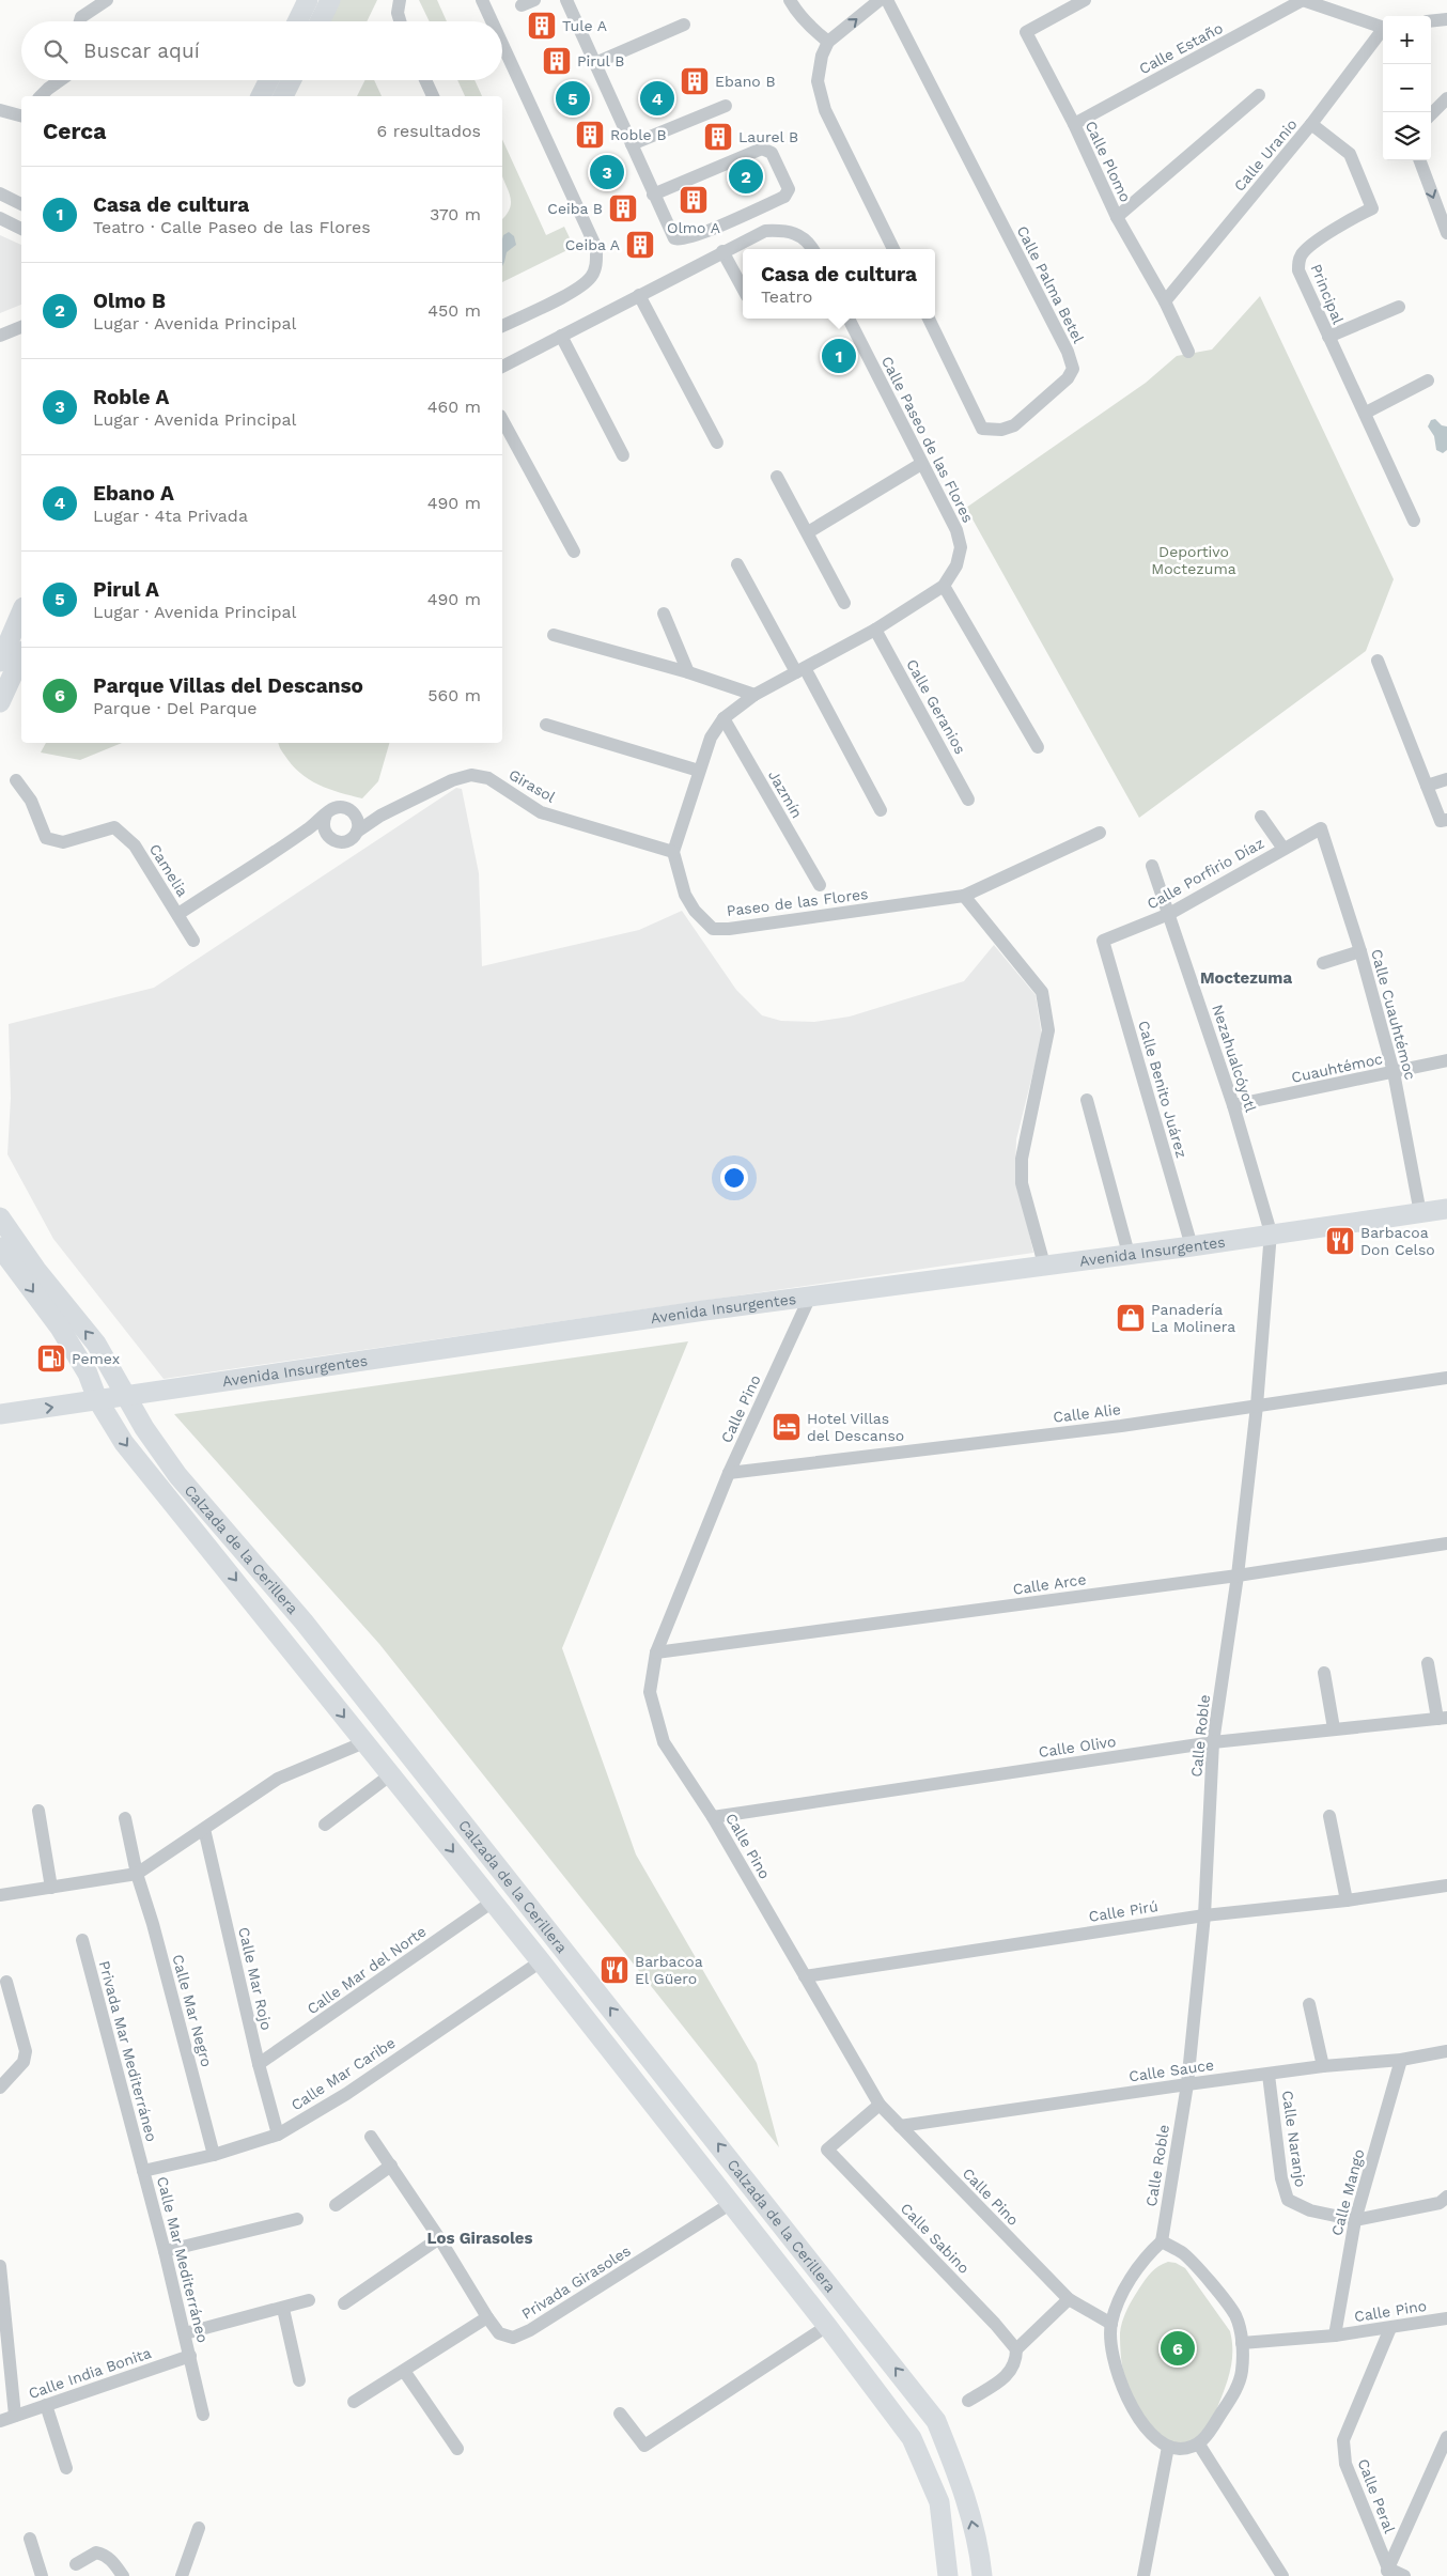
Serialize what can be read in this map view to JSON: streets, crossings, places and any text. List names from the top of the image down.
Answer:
{
  "streets": {
    "street": [
      "Calle Estaño",
      "Calle Uranio",
      "Calle Plomo",
      "Calle Palma Betel",
      "Principal",
      "Calle Paseo de las Flores",
      "Calle Geranios",
      "Girasol",
      "Jazmín",
      "Camelia",
      "Calle Porfirio Díaz",
      "Paseo de las Flores",
      "Calle Cuauhtémoc",
      "Nezahualcóyotl",
      "Cuauhtémoc",
      "Calle Benito Juárez",
      "Avenida Insurgentes",
      "Calle Pino",
      "Calle Alie",
      "Calzada de la Cerillera",
      "Calle Arce",
      "Calle Roble",
      "Calle Olivo",
      "Calle Pirú",
      "Calle Mar del Norte",
      "Calle Mar Rojo",
      "Calle Mar Negro",
      "Privada Mar Mediterráneo",
      "Calle Sauce",
      "Calle Mar Caribe",
      "Calle Naranjo",
      "Calle Mango",
      "Calle Sabino",
      "Calle Mar Mediterráneo",
      "Privada Girasoles",
      "Calle India Bonita",
      "Calle Peral"
    ]
  },
  "crossings": [
    ["Calle Estaño", "Calle Plomo"],
    ["Calle Uranio", "Calle Plomo"],
    ["Calle Uranio", "Principal"],
    ["Calle Paseo de las Flores", "Calle Geranios"],
    ["Girasol", "Camelia"],
    ["Girasol", "Paseo de las Flores"],
    ["Calle Porfirio Díaz", "Calle Cuauhtémoc"],
    ["Calle Porfirio Díaz", "Nezahualcóyotl"],
    ["Calle Porfirio Díaz", "Calle Benito Juárez"],
    ["Calle Cuauhtémoc", "Cuauhtémoc"],
    ["Calle Cuauhtémoc", "Avenida Insurgentes"],
    ["Nezahualcóyotl", "Cuauhtémoc"],
    ["Nezahualcóyotl", "Avenida Insurgentes"],
    ["Nezahualcóyotl", "Calle Roble"],
    ["Calle Benito Juárez", "Avenida Insurgentes"],
    ["Avenida Insurgentes", "Calle Pino"],
    ["Avenida Insurgentes", "Calzada de la Cerillera"],
    ["Avenida Insurgentes", "Calle Roble"],
    ["Calle Pino", "Calle Alie"],
    ["Calle Pino", "Calle Arce"],
    ["Calle Pino", "Calle Roble"],
    ["Calle Pino", "Calle Olivo"],
    ["Calle Pino", "Calle Pirú"],
    ["Calle Pino", "Calle Sauce"],
    ["Calle Pino", "Calle Mango"],
    ["Calle Pino", "Calle Sabino"],
    ["Calle Pino", "Calle Peral"],
    ["Calle Alie", "Calle Roble"],
    ["Calzada de la Cerillera", "Calle Mar del Norte"],
    ["Calzada de la Cerillera", "Calle Mar Caribe"],
    ["Calzada de la Cerillera", "Privada Girasoles"],
    ["Calle Arce", "Calle Roble"],
    ["Calle Roble", "Calle Olivo"],
    ["Calle Roble", "Calle Pirú"],
    ["Calle Roble", "Calle Sauce"],
    ["Calle Mar del Norte", "Calle Mar Rojo"],
    ["Calle Mar Rojo", "Calle Mar Caribe"],
    ["Calle Mar Negro", "Calle Mar Caribe"],
    ["Privada Mar Mediterráneo", "Calle Mar Caribe"],
    ["Privada Mar Mediterráneo", "Calle Mar Mediterráneo"],
    ["Calle Sauce", "Calle Naranjo"],
    ["Calle Sauce", "Calle Mango"],
    ["Calle Mar Caribe", "Calle Mar Mediterráneo"],
    ["Calle Naranjo", "Calle Mango"],
    ["Calle Mar Mediterráneo", "Calle India Bonita"]
  ],
  "districts": ["Moctezuma", "Los Girasoles"],
  "parks": ["Deportivo Moctezuma"],
  "places": {
    "building": [
      "Tule A",
      "Pirul B",
      "Ebano B",
      "Roble B",
      "Laurel B",
      "Olmo A",
      "Ceiba B",
      "Ceiba A"
    ],
    "restaurant": ["Barbacoa Don Celso", "Barbacoa El Güero"],
    "shop": ["Panadería La Molinera"],
    "fuel station": ["Pemex"],
    "hotel": ["Hotel Villas del Descanso"]
  },
  "page": {
    "map_buttons": ["+", "−"],
    "search": "Buscar aquí",
    "pins": [
      "4",
      "5",
      "3",
      "2",
      "1",
      "6"
    ],
    "heading": ["Cerca", "6 resultados"],
    "list": [
      {
        "mark": "1",
        "name": "Casa de cultura",
        "note": "Teatro · Calle Paseo de las Flores",
        "value": "370 m"
      },
      {
        "mark": "2",
        "name": "Olmo B",
        "note": "Lugar · Avenida Principal",
        "value": "450 m"
      },
      {
        "mark": "3",
        "name": "Roble A",
        "note": "Lugar · Avenida Principal",
        "value": "460 m"
      },
      {
        "mark": "4",
        "name": "Ebano A",
        "note": "Lugar · 4ta Privada",
        "value": "490 m"
      },
      {
        "mark": "5",
        "name": "Pirul A",
        "note": "Lugar · Avenida Principal",
        "value": "490 m"
      },
      {
        "mark": "6",
        "name": "Parque Villas del Descanso",
        "note": "Parque · Del Parque",
        "value": "560 m"
      }
    ],
    "popup": ["Casa de cultura", "Teatro"]
  }
}
